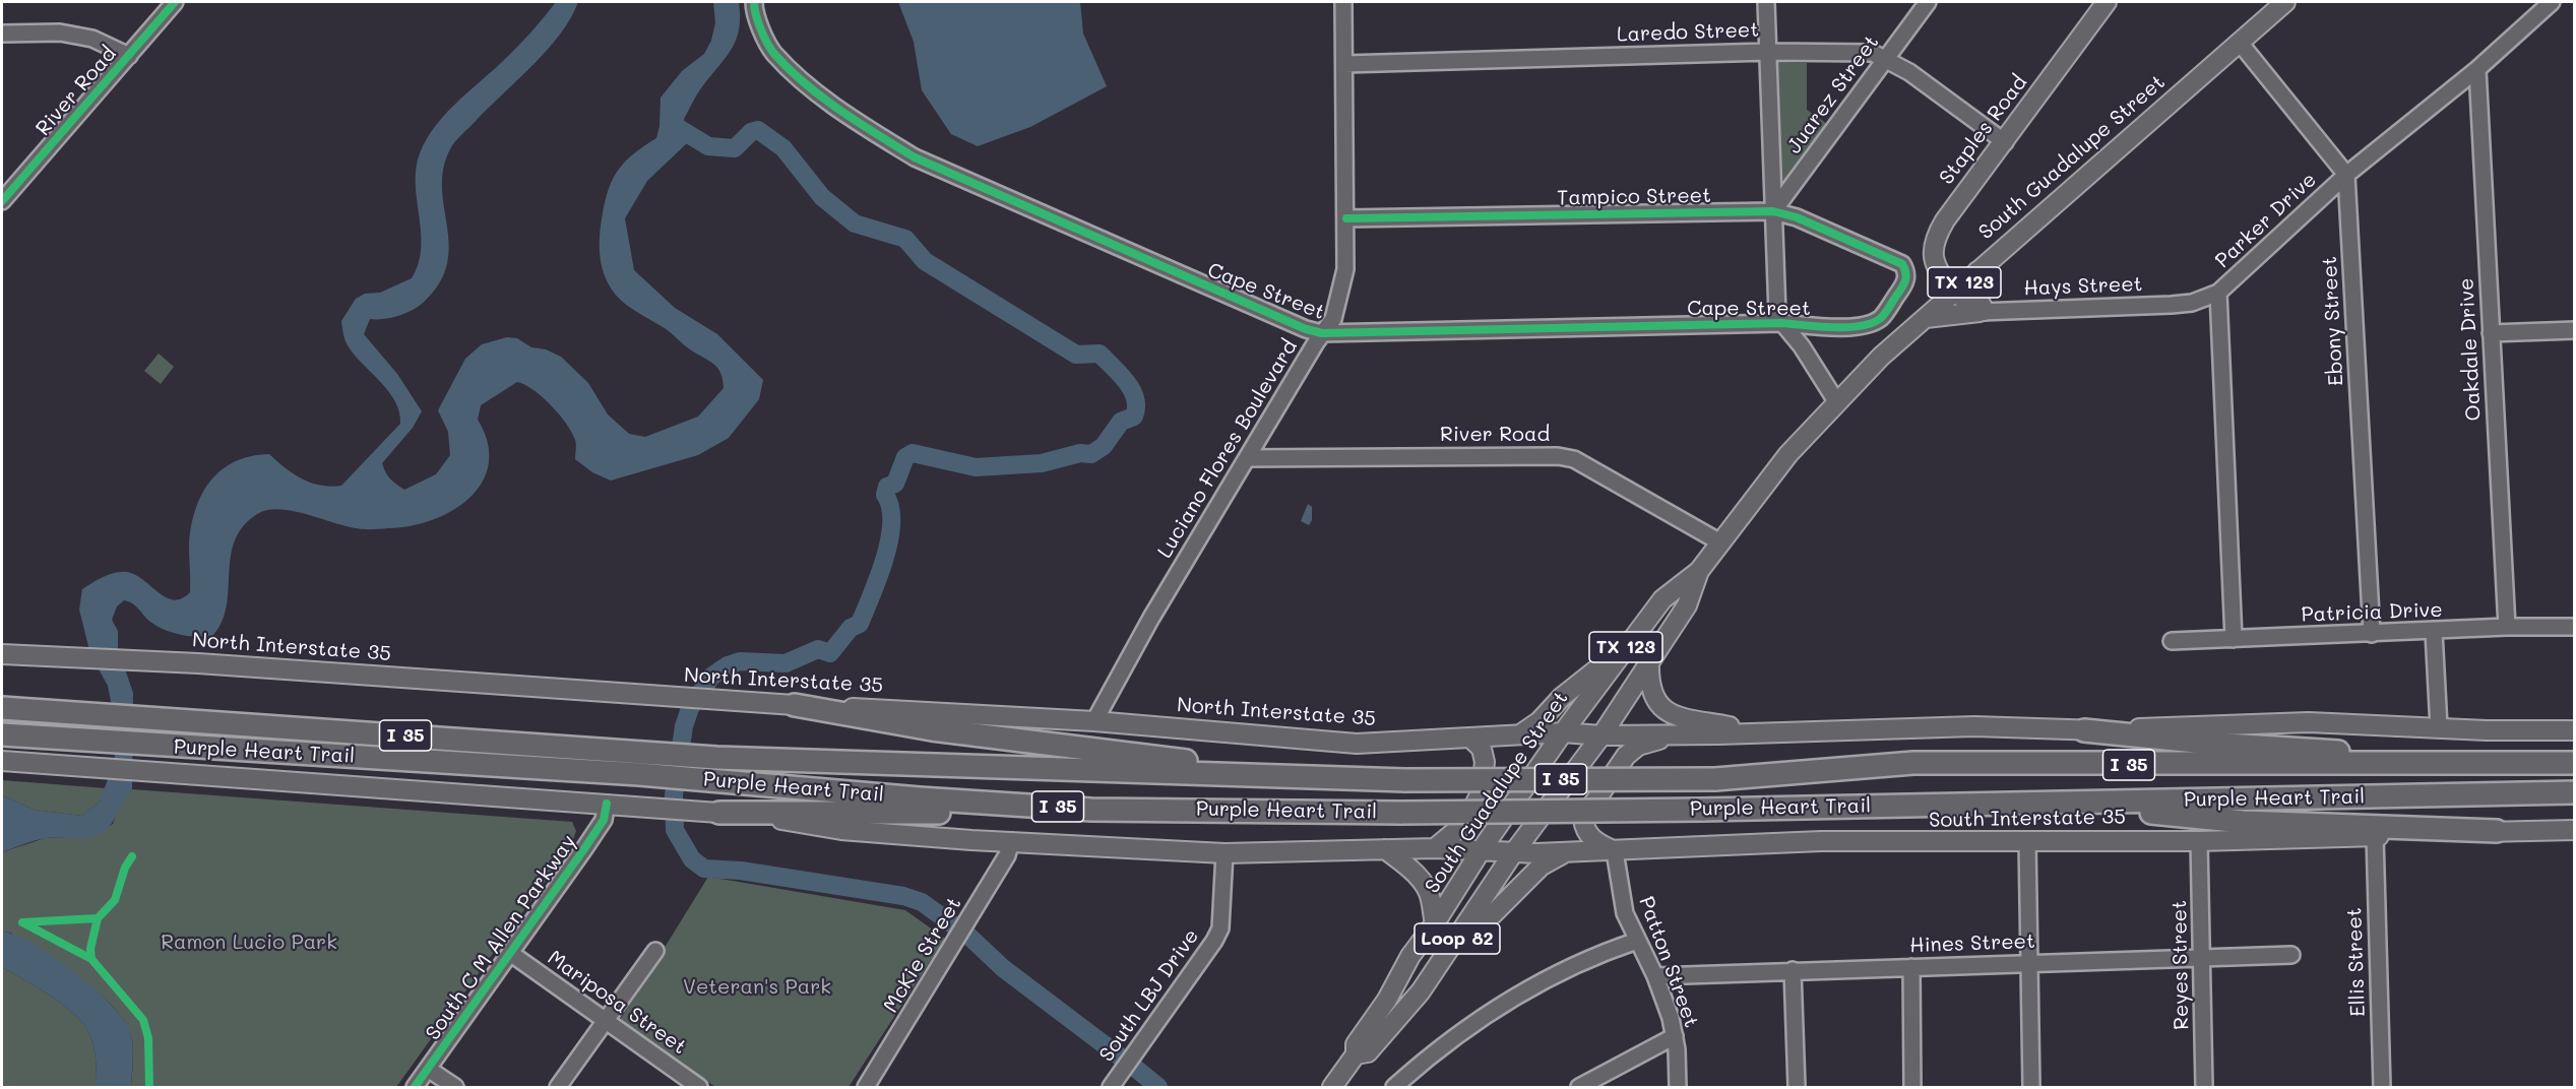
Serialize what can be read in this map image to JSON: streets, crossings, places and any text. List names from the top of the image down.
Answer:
{
  "streets": {
    "highway": ["I 35", "Purple Heart Trail"],
    "main road": [
      "Staples Road",
      "South Guadalupe Street",
      "TX 123",
      "North Interstate 35",
      "South Interstate 35",
      "Loop 82"
    ],
    "street": [
      "Laredo Street",
      "River Road",
      "Juarez Street",
      "Tampico Street",
      "Parker Drive",
      "Hays Street",
      "Cape Street",
      "Ebony Street",
      "Oakdale Drive",
      "Luciano Flores Boulevard",
      "Patricia Drive",
      "South C M Allen Parkway",
      "Hines Street",
      "McKie Street",
      "Patton Street",
      "Ellis Street",
      "Reyes Street",
      "South LBJ Drive",
      "Mariposa Street"
    ]
  },
  "crossings": [
    ["Laredo Street", "Juarez Street"],
    ["Laredo Street", "Staples Road"],
    ["Laredo Street", "Luciano Flores Boulevard"],
    ["River Road", "South Guadalupe Street"],
    ["River Road", "Luciano Flores Boulevard"],
    ["Juarez Street", "Tampico Street"],
    ["Staples Road", "South Guadalupe Street"],
    ["South Guadalupe Street", "North Interstate 35"],
    ["South Guadalupe Street", "South Interstate 35"],
    ["Tampico Street", "Cape Street"],
    ["Tampico Street", "Luciano Flores Boulevard"],
    ["Parker Drive", "Hays Street"],
    ["Parker Drive", "Ebony Street"],
    ["Parker Drive", "Oakdale Drive"],
    ["Parker Drive", "Patricia Drive"],
    ["Cape Street", "Luciano Flores Boulevard"],
    ["Ebony Street", "Patricia Drive"],
    ["Oakdale Drive", "Patricia Drive"],
    ["Luciano Flores Boulevard", "North Interstate 35"],
    ["South Interstate 35", "Patton Street"],
    ["South Interstate 35", "Ellis Street"],
    ["South Interstate 35", "Reyes Street"],
    ["South C M Allen Parkway", "Mariposa Street"],
    ["Hines Street", "Patton Street"],
    ["Hines Street", "Reyes Street"]
  ],
  "parks": ["Ramon Lucio Park", "Veteran's Park"]
}
